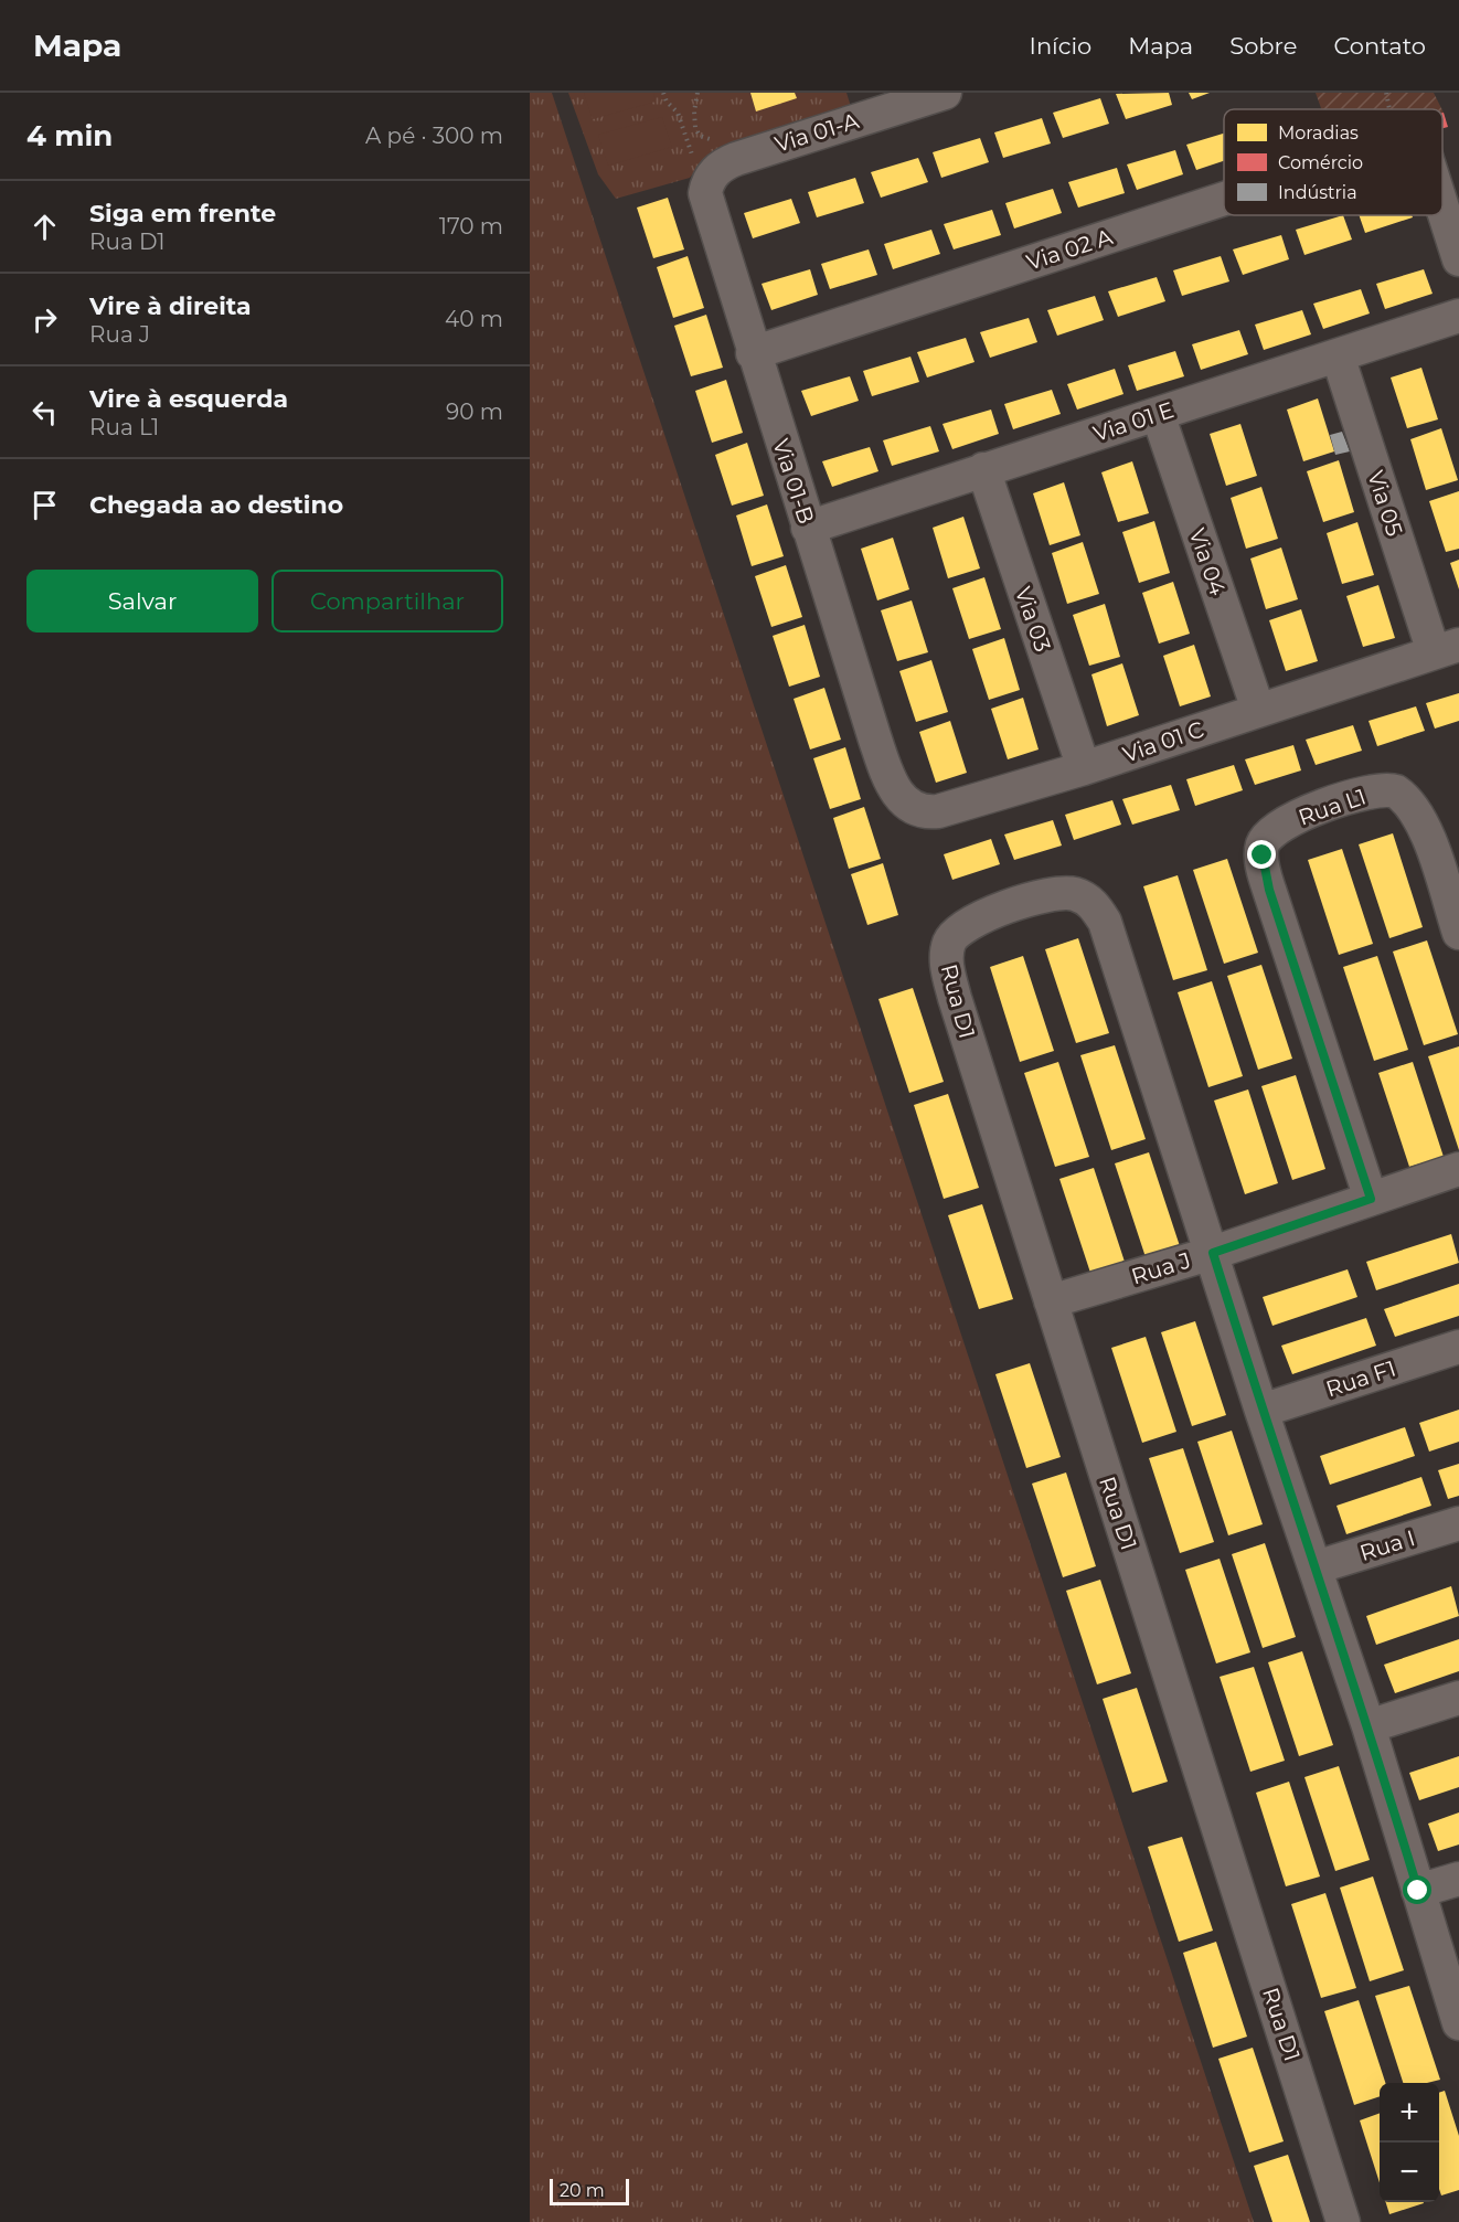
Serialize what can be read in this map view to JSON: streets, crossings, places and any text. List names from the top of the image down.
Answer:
{
  "streets": {
    "street": [
      "Via 01-A",
      "Via 02 A",
      "Via 01 E",
      "Via 01-B",
      "Via 05",
      "Via 04",
      "Via 03",
      "Via 01 C",
      "Rua L1",
      "Rua D1",
      "Rua J",
      "Rua F1",
      "Rua I"
    ]
  },
  "crossings": [
    ["Via 01-A", "Via 01-B"],
    ["Via 02 A", "Via 01-B"],
    ["Via 01 E", "Via 01-B"],
    ["Via 01 E", "Via 05"],
    ["Via 01 E", "Via 04"],
    ["Via 01 E", "Via 03"],
    ["Via 01-B", "Via 01 C"],
    ["Via 05", "Via 01 C"],
    ["Via 04", "Via 01 C"],
    ["Via 03", "Via 01 C"],
    ["Rua L1", "Rua J"],
    ["Rua D1", "Rua J"],
    ["Rua D1", "Rua F1"],
    ["Rua D1", "Rua I"]
  ],
  "legend": ["Moradias", "Comércio", "Indústria"],
  "scale_bar": "20 m",
  "page": {
    "header": "Mapa",
    "nav": [
      "Início",
      "Mapa",
      "Sobre",
      "Contato"
    ],
    "heading": ["4 min", "A pé · 300 m"],
    "list": [
      ["Siga em frente", "Rua D1", "170 m"],
      ["Vire à direita", "Rua J", "40 m"],
      ["Vire à esquerda", "Rua L1", "90 m"],
      "Chegada ao destino"
    ],
    "buttons": ["Salvar", "Compartilhar"],
    "map_buttons": ["+", "−"],
    "scale": "20 m"
  }
}
